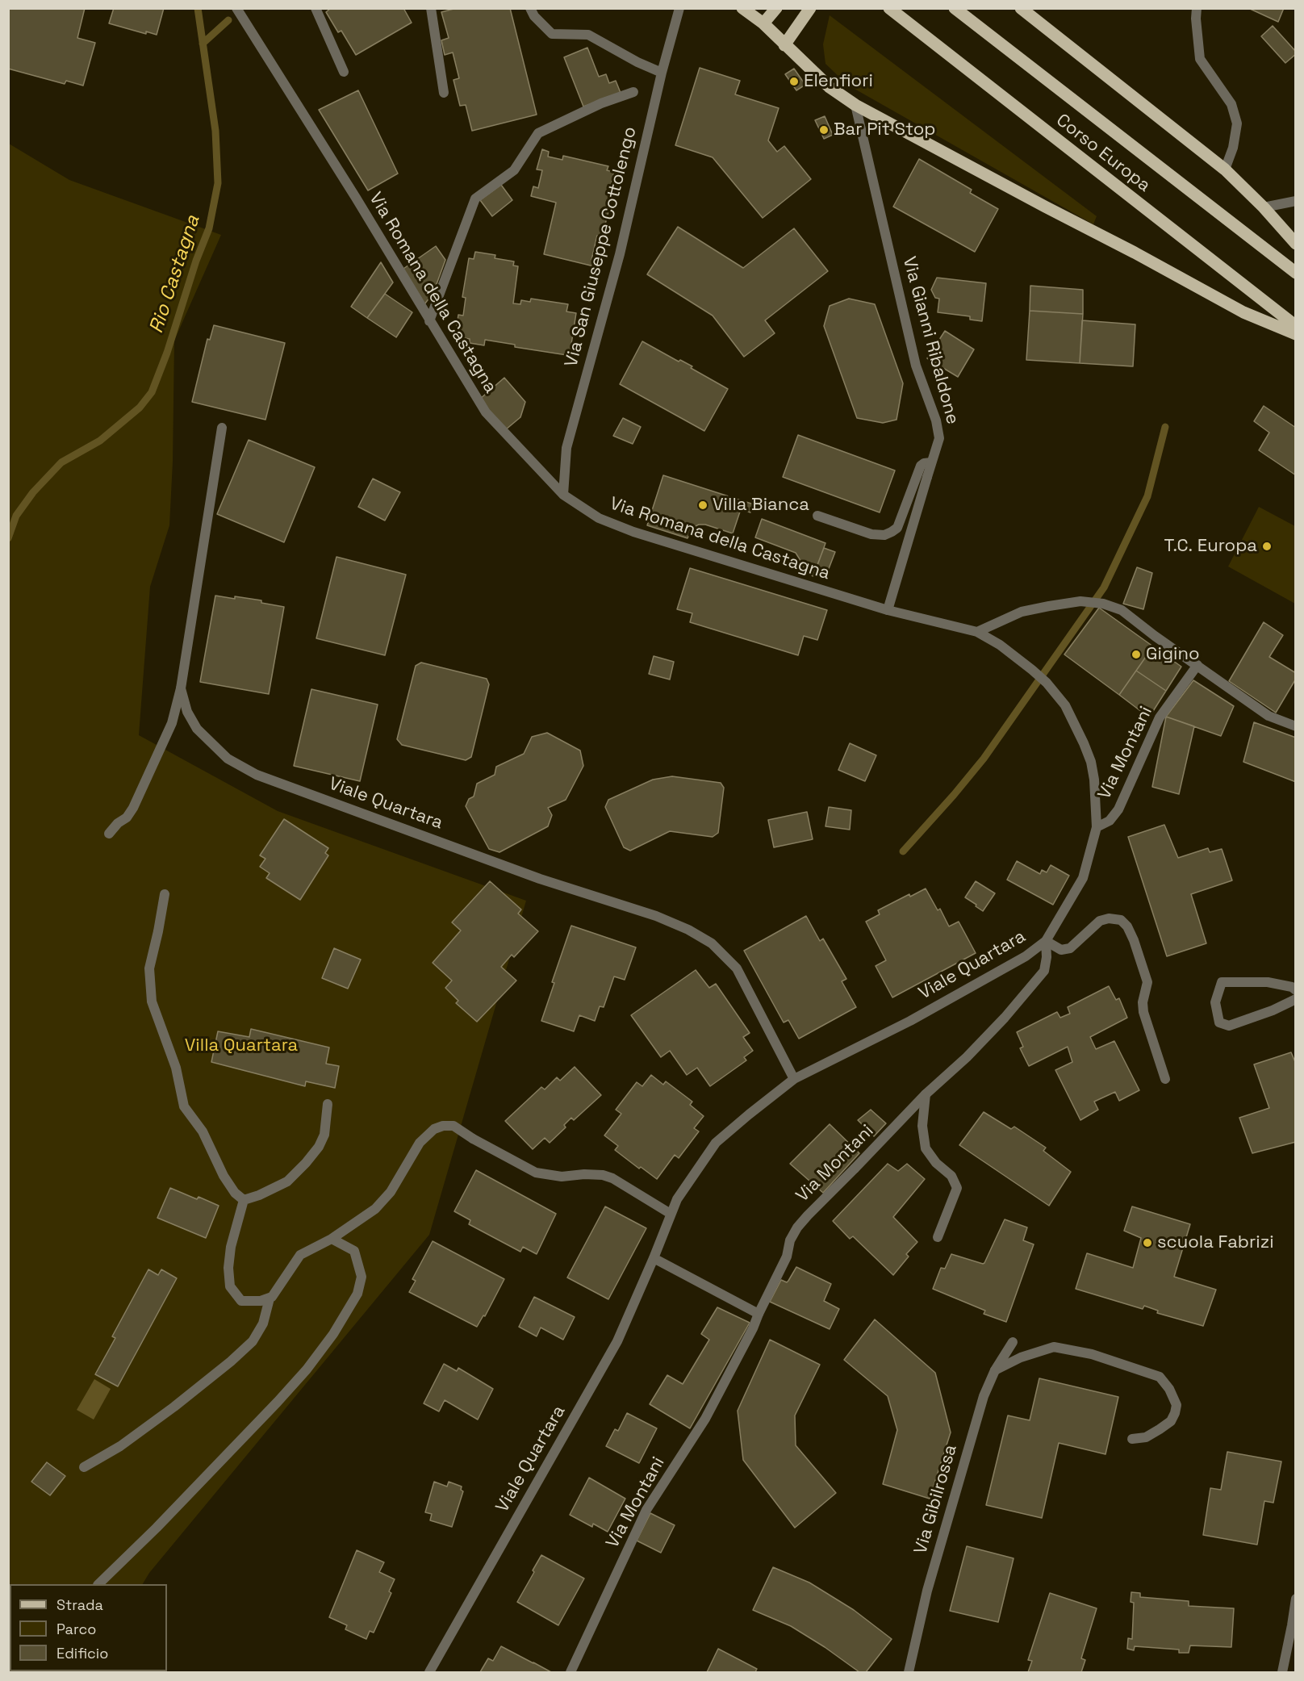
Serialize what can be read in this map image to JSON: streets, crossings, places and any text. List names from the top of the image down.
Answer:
{
  "streets": {
    "main road": ["Corso Europa"],
    "street": [
      "Via San Giuseppe Cottolengo",
      "Via Romana della Castagna",
      "Via Gianni Ribaldone",
      "Via Montani",
      "Viale Quartara",
      "Via Gibilrossa"
    ]
  },
  "crossings": [
    ["Via San Giuseppe Cottolengo", "Via Romana della Castagna"],
    ["Via Romana della Castagna", "Via Gianni Ribaldone"],
    ["Via Romana della Castagna", "Viale Quartara"],
    ["Via Montani", "Viale Quartara"]
  ],
  "water": ["Rio Castagna"],
  "parks": ["Villa Quartara"],
  "places": [
    "Elenfiori",
    "Bar Pit Stop",
    "Villa Bianca",
    "T.C. Europa",
    "Gigino",
    "scuola Fabrizi"
  ],
  "legend": ["Strada", "Parco", "Edificio"]
}
